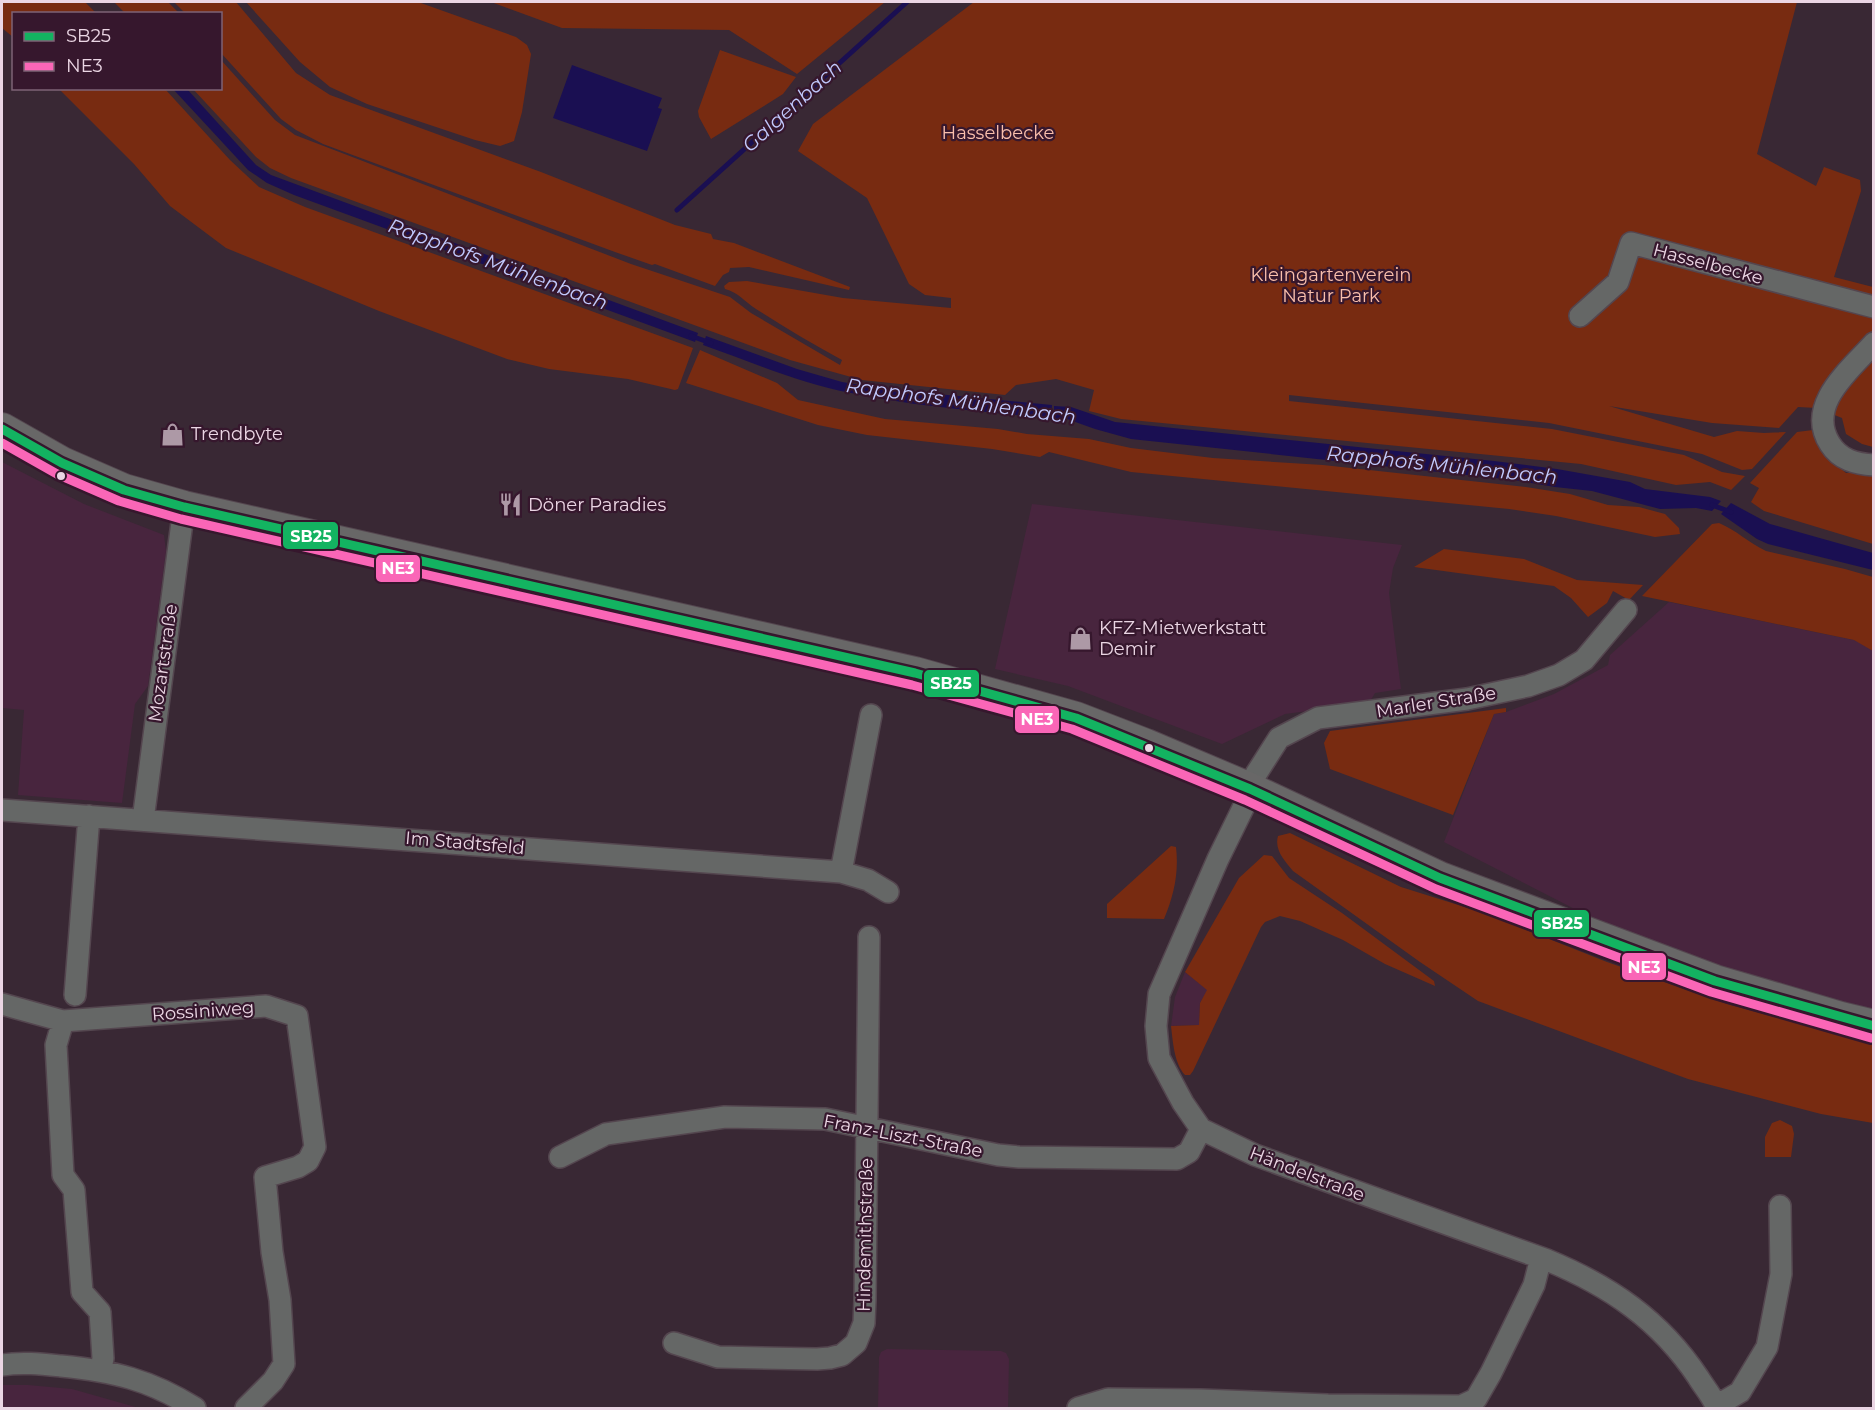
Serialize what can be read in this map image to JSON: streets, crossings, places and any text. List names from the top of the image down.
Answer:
{
  "streets": {
    "street": [
      "Hasselbecke",
      "Mozartstraße",
      "Marler Straße",
      "Im Stadtsfeld",
      "Rossiniweg",
      "Franz-Liszt-Straße",
      "Händelstraße",
      "Hindemithstraße"
    ]
  },
  "crossings": [
    ["Mozartstraße", "Im Stadtsfeld"],
    ["Marler Straße", "Händelstraße"],
    ["Franz-Liszt-Straße", "Händelstraße"],
    ["Franz-Liszt-Straße", "Hindemithstraße"]
  ],
  "water": ["Galgenbach", "Rapphofs Mühlenbach"],
  "parks": ["Hasselbecke", "Kleingartenverein Natur Park"],
  "places": {
    "shop": ["Trendbyte", "KFZ-Mietwerkstatt Demir"],
    "restaurant": ["Döner Paradies"]
  },
  "lines": ["transit line SB25", "transit line NE3"],
  "legend": ["SB25", "NE3"]
}
